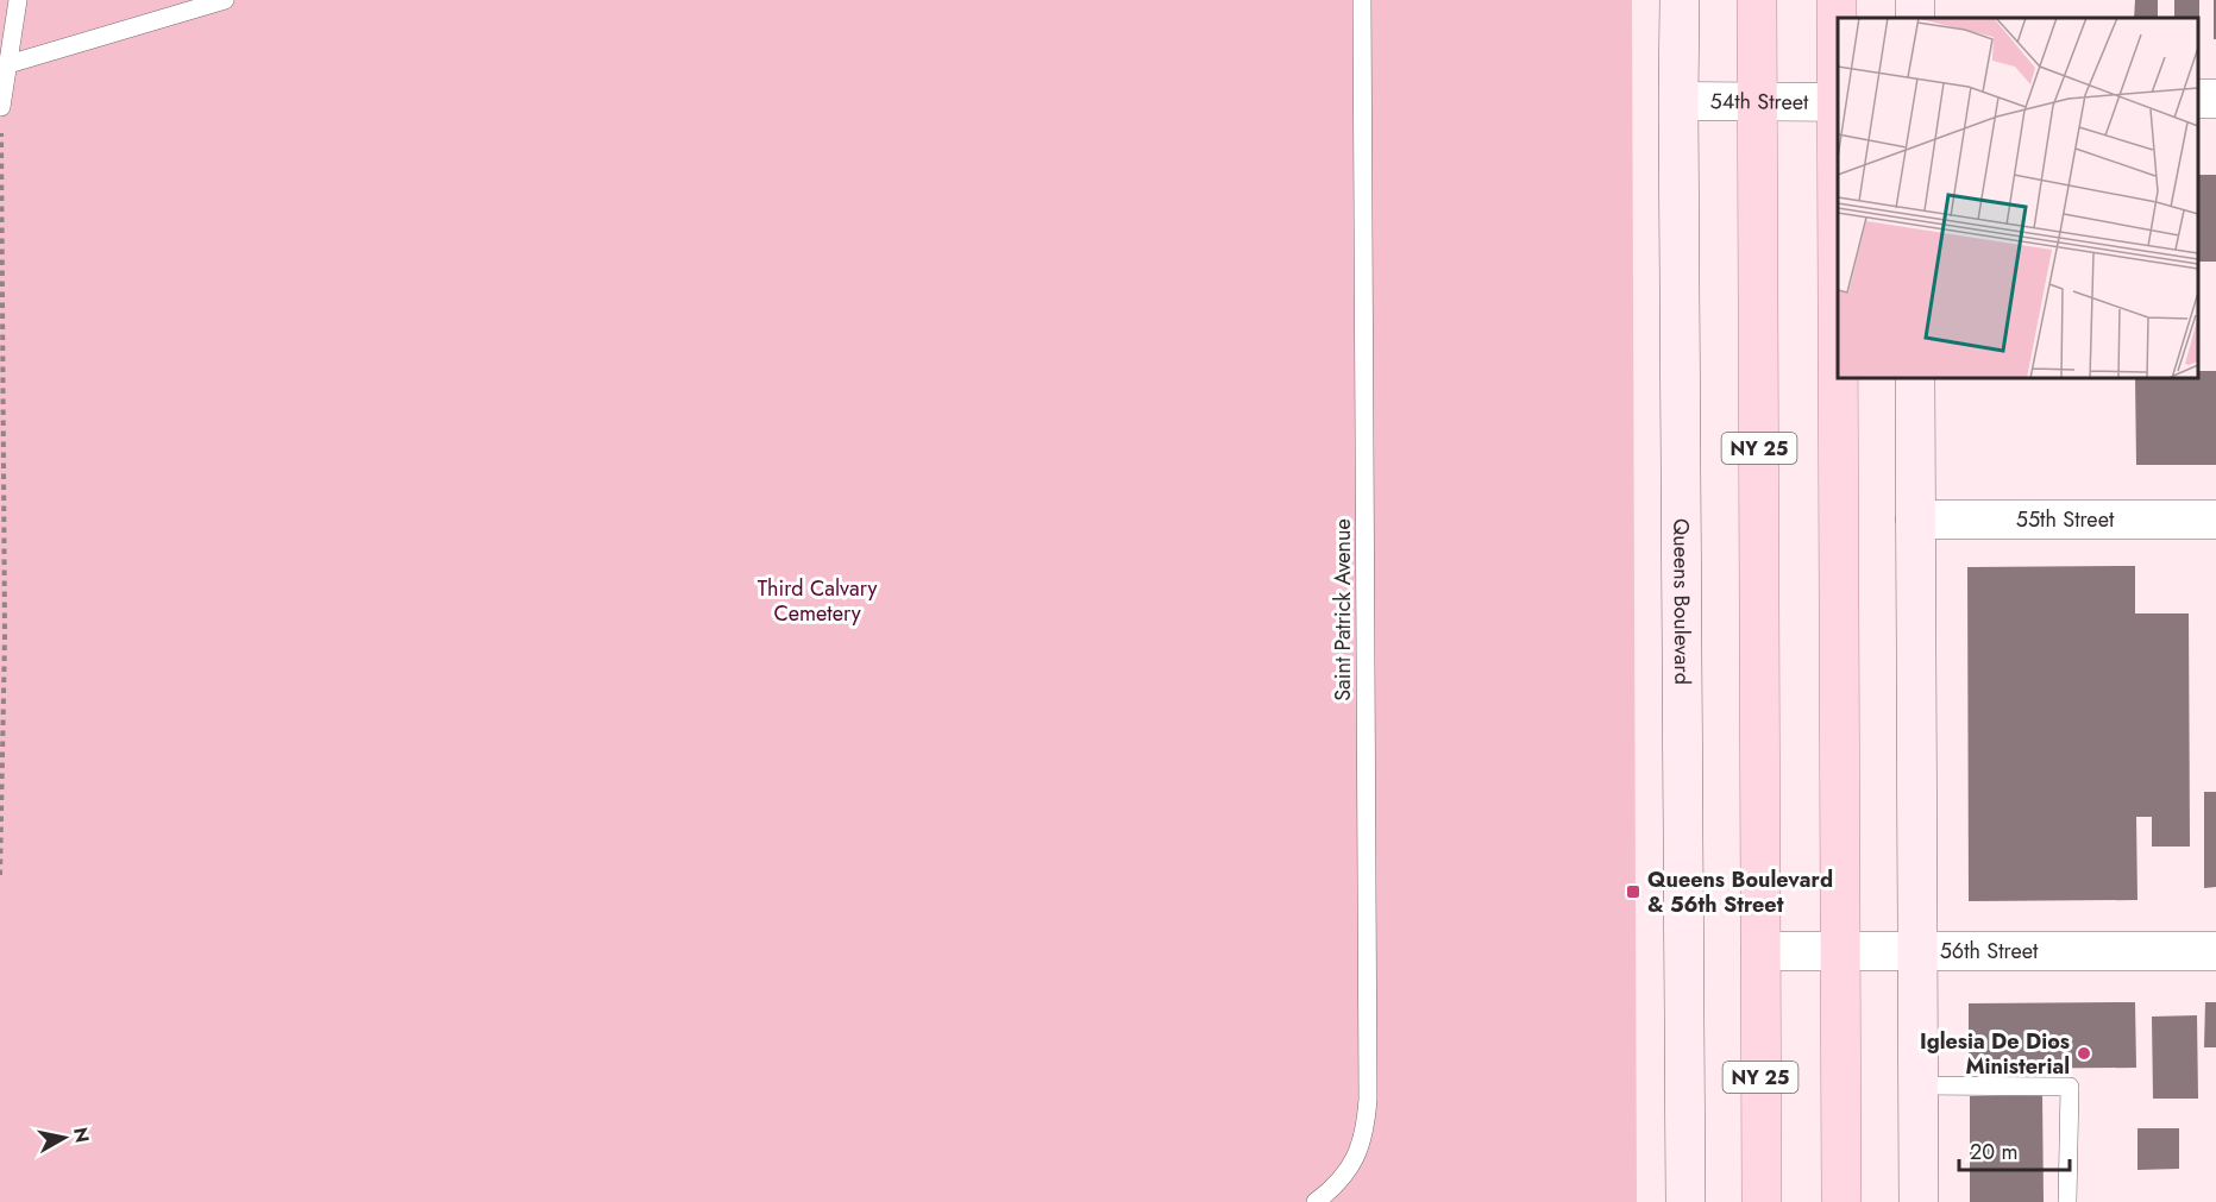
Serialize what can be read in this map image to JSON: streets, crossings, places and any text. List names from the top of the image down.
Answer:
{
  "streets": {
    "main road": ["NY 25"],
    "street": [
      "54th Street",
      "55th Street",
      "Queens Boulevard",
      "56th Street"
    ],
    "lane": ["Saint Patrick Avenue"]
  },
  "crossings": [
    ["54th Street", "NY 25"],
    ["54th Street", "Queens Boulevard"],
    ["NY 25", "56th Street"]
  ],
  "parks": ["Third Calvary Cemetery"],
  "places": {
    "transit": ["Queens Boulevard & 56th Street"],
    "other": ["Iglesia De Dios Ministerial"]
  },
  "scale_bar": "20 m",
  "north": "right"
}
